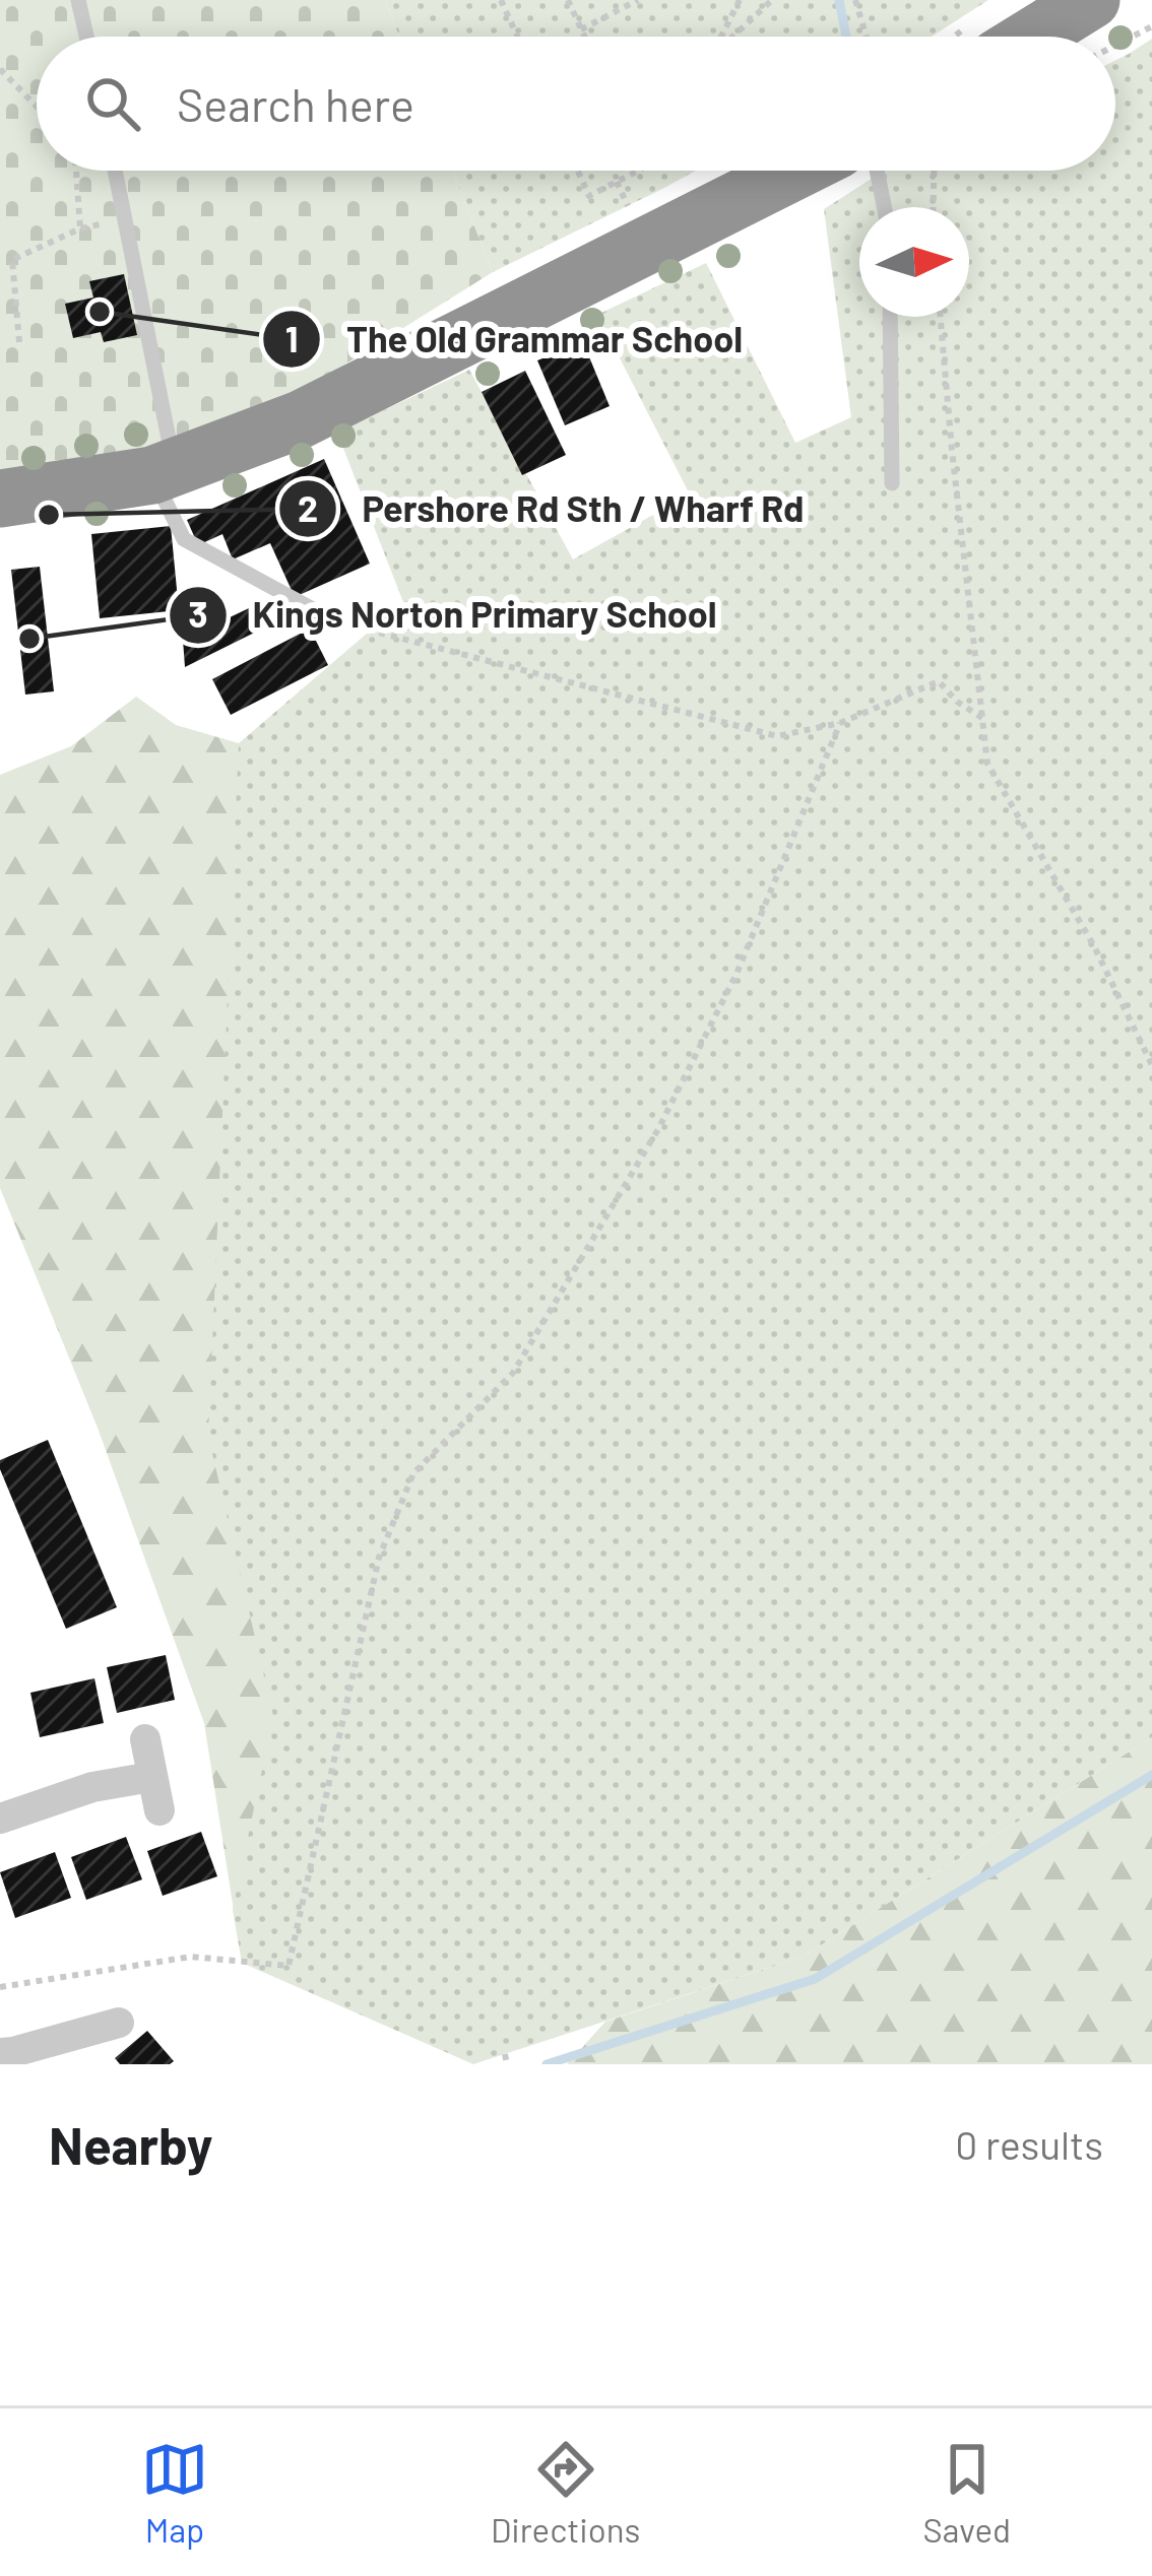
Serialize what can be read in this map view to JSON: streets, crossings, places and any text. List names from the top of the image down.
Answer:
{
  "places": ["The Old Grammar School", "Pershore Rd Sth / Wharf Rd", "Kings Norton Primary School"],
  "north": "right",
  "page": {
    "search": "Search here",
    "heading": ["Nearby", "0 results"],
    "nav": ["Map", "Directions", "Saved"]
  }
}
